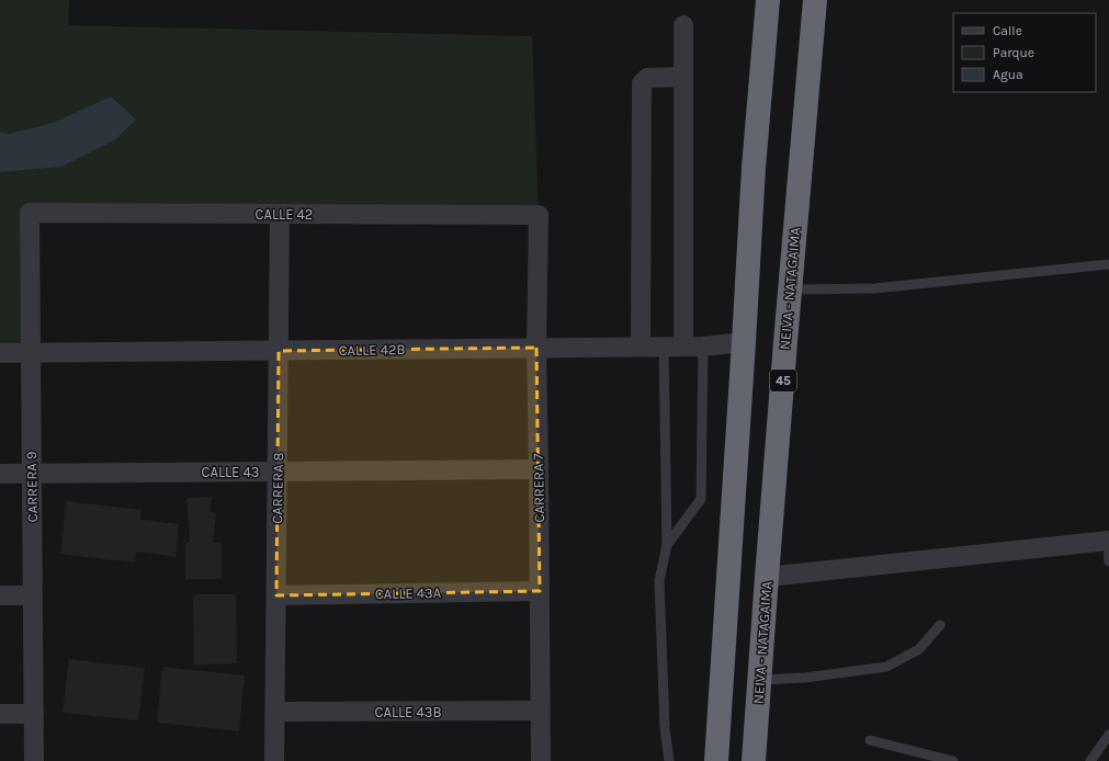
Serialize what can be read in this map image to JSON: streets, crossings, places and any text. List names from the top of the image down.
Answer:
{
  "streets": {
    "highway": ["NEIVA - NATAGAIMA", "45"],
    "street": [
      "CALLE 42",
      "CALLE 42B",
      "CALLE 43",
      "CARRERA 9",
      "CARRERA 8",
      "CARRERA 7",
      "CALLE 43A",
      "CALLE 43B"
    ]
  },
  "crossings": [
    ["CALLE 42", "CARRERA 9"],
    ["CALLE 42", "CARRERA 8"],
    ["CALLE 42", "CARRERA 7"],
    ["CALLE 42B", "CARRERA 9"],
    ["CALLE 42B", "CARRERA 8"],
    ["CALLE 42B", "CARRERA 7"],
    ["CALLE 43", "CARRERA 9"],
    ["CALLE 43", "CARRERA 8"],
    ["CALLE 43", "CARRERA 7"],
    ["CARRERA 8", "CALLE 43A"],
    ["CARRERA 8", "CALLE 43B"],
    ["CARRERA 7", "CALLE 43A"],
    ["CARRERA 7", "CALLE 43B"]
  ],
  "legend": ["Calle", "Parque", "Agua"]
}
